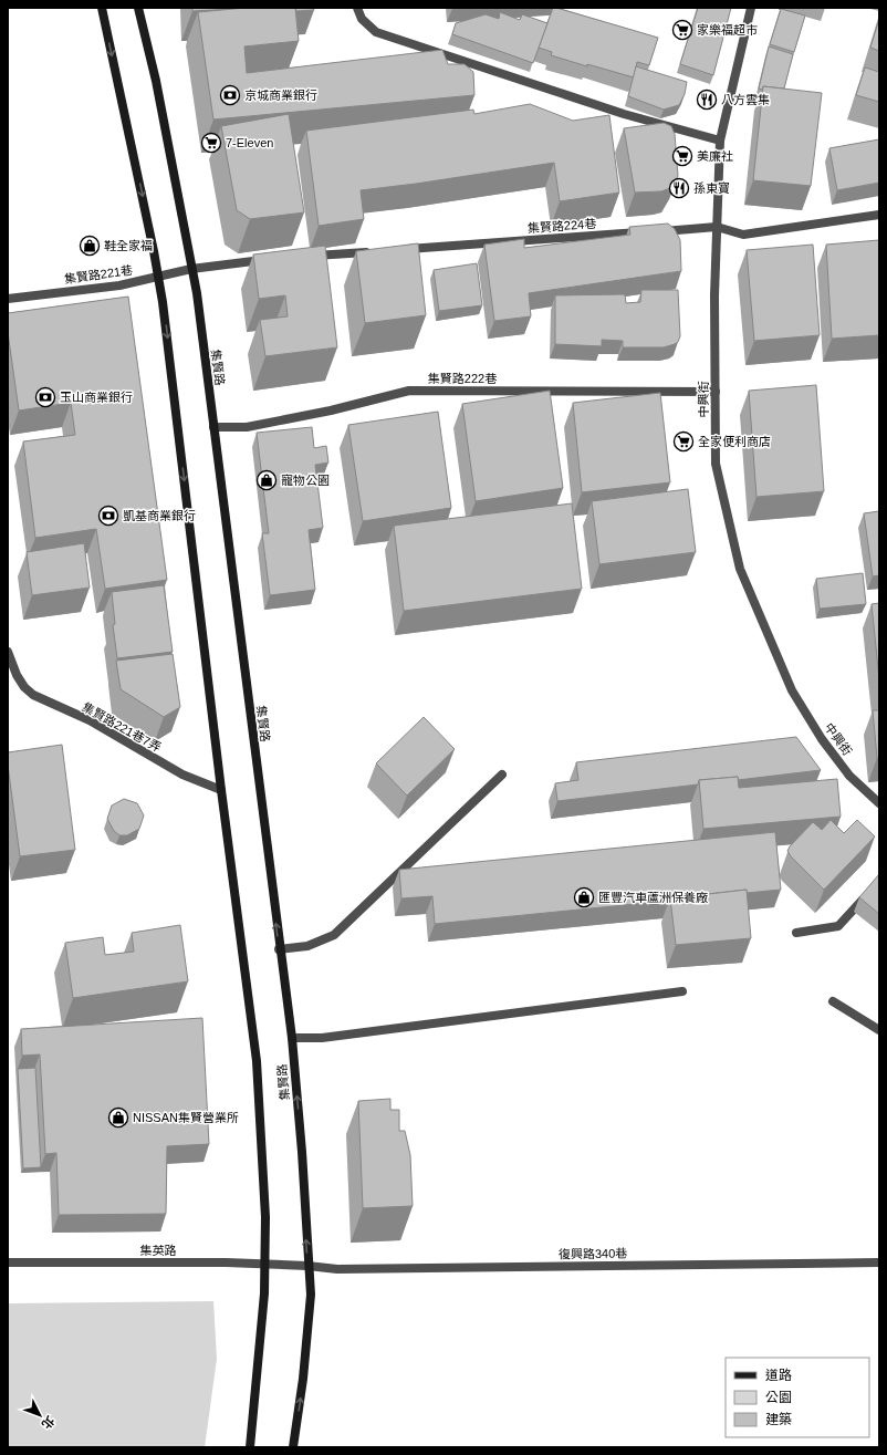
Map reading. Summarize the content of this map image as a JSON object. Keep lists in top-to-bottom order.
{
  "streets": {
    "main road": ["集賢路"],
    "street": [
      "集賢路224巷",
      "集賢路221巷",
      "集賢路222巷",
      "中興街",
      "集賢路221巷7弄",
      "集英路",
      "復興路340巷"
    ]
  },
  "crossings": [
    ["集賢路224巷", "中興街"],
    ["集賢路221巷", "集賢路"],
    ["集賢路", "集賢路222巷"],
    ["集賢路", "集賢路221巷7弄"],
    ["集賢路", "集英路"],
    ["集賢路", "復興路340巷"],
    ["集賢路222巷", "中興街"],
    ["集英路", "復興路340巷"]
  ],
  "places": {
    "supermarket": [
      "家樂福超市",
      "7-Eleven",
      "美廉社",
      "全家便利商店"
    ],
    "bank": ["京城商業銀行", "玉山商業銀行", "凱基商業銀行"],
    "restaurant": ["八方雲集", "孫東寶"],
    "shop": [
      "鞋全家福",
      "寵物公園",
      "匯豐汽車蘆洲保養廠",
      "NISSAN集賢營業所"
    ]
  },
  "legend": ["道路", "公園", "建築"],
  "north": "bottom right"
}
